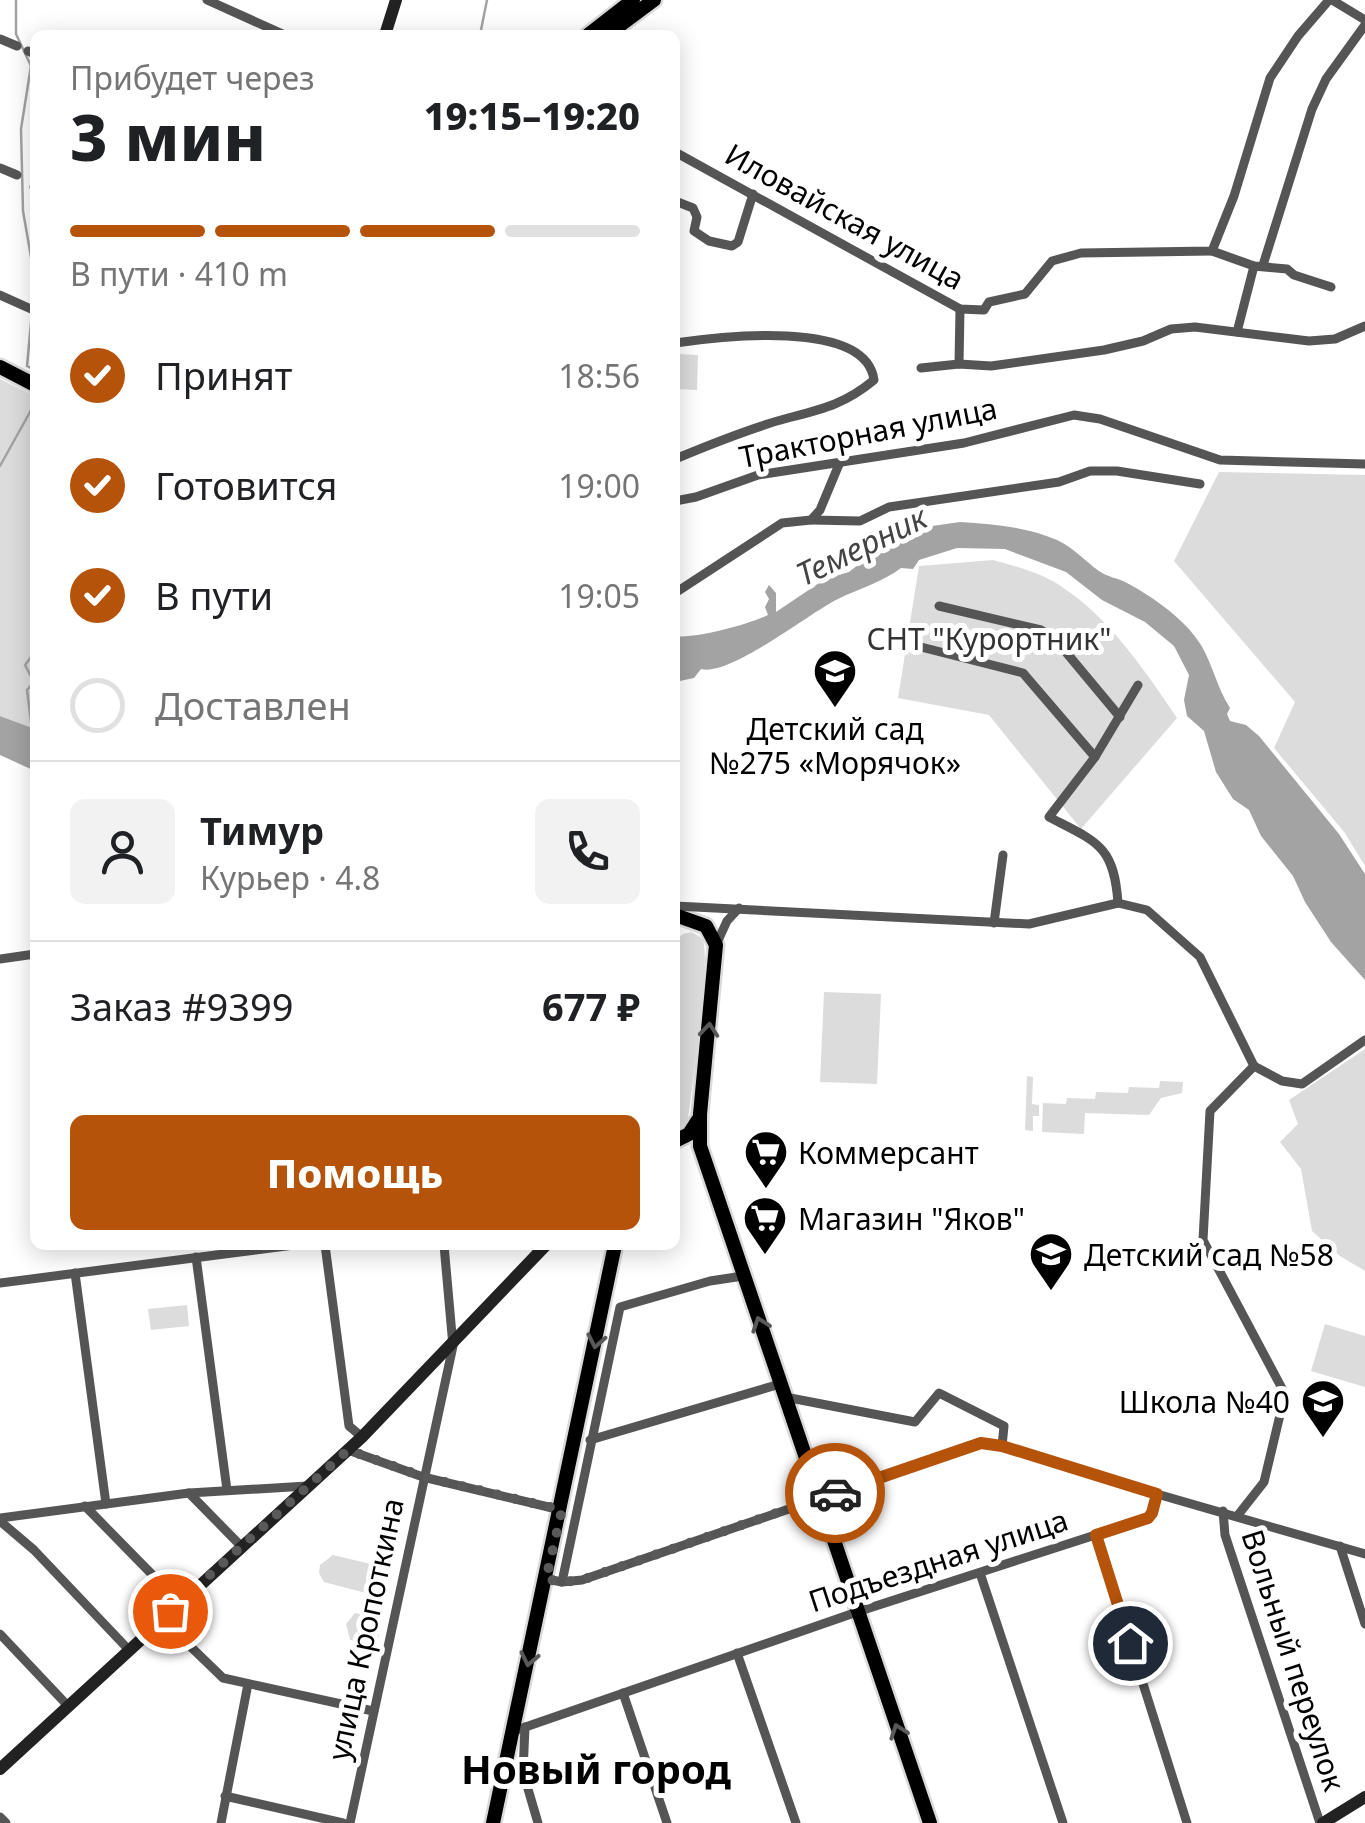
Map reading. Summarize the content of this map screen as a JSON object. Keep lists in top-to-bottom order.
{
  "streets": {
    "street": [
      "Иловайская улица",
      "Тракторная улица",
      "Подъездная улица",
      "улица Кропоткина",
      "Вольный переулок"
    ]
  },
  "districts": ["Новый город"],
  "water": ["Темерник"],
  "parks": ["СНТ \"Курортник\""],
  "places": {
    "school or university": ["Детский сад №275 «Морячок»", "Детский сад №58", "Школа №40"],
    "supermarket": ["Коммерсант", "Магазин \"Яков\""]
  },
  "page": {
    "heading": ["3 мин", "Прибудет через", "19:15–19:20"],
    "panel": [
      "Тимур",
      "Курьер · 4.8",
      "Заказ #9399",
      "677 ₽"
    ],
    "bar": "В пути · 410 m",
    "list": [
      ["Принят", "18:56"],
      ["Готовится", "19:00"],
      ["В пути", "19:05"],
      "Доставлен"
    ],
    "buttons": "Помощь"
  }
}
